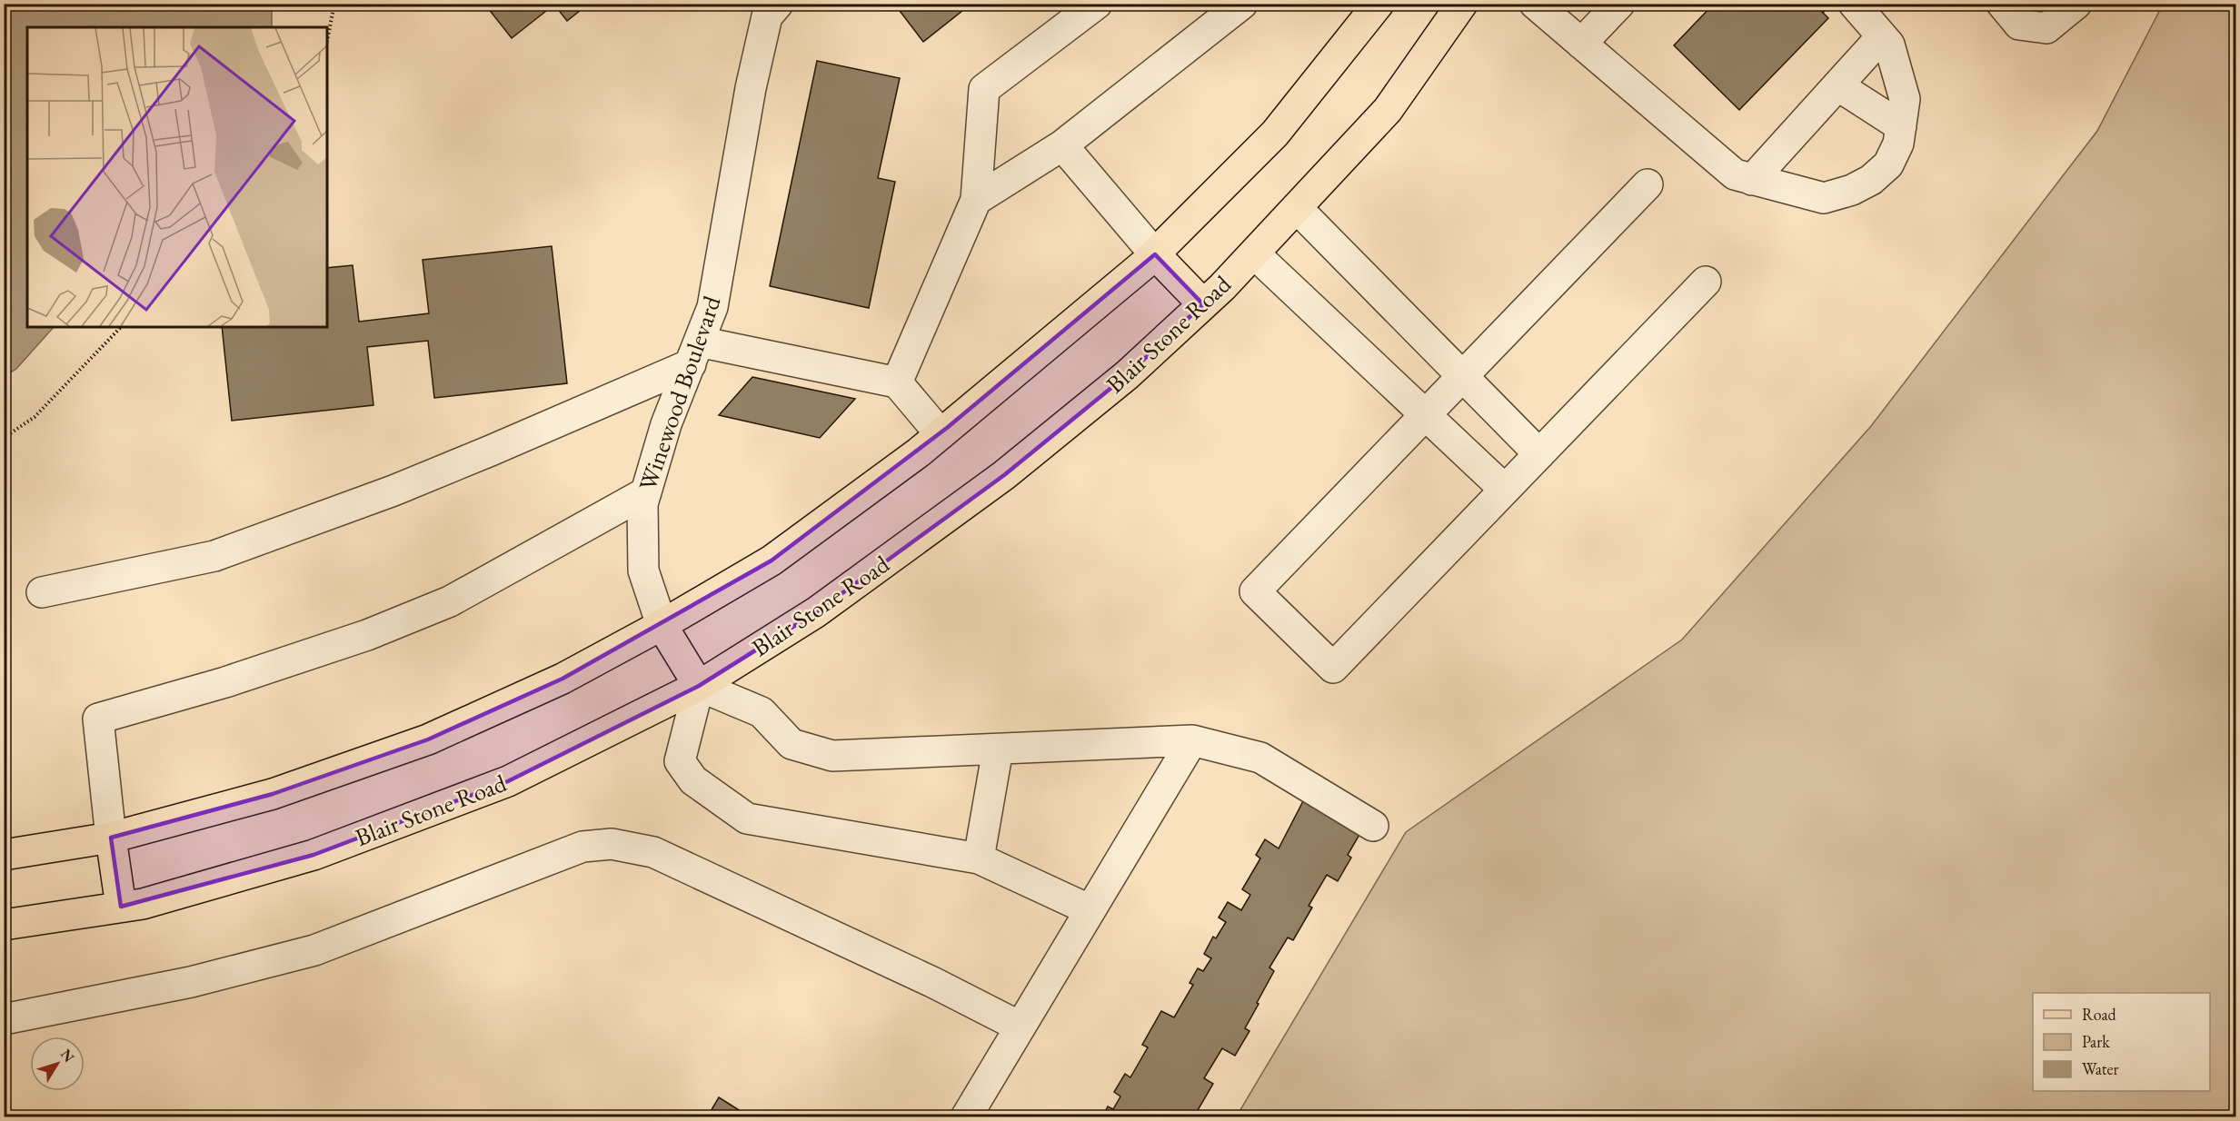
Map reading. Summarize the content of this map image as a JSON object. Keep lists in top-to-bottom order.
{
  "streets": {
    "main road": ["Blair Stone Road"],
    "lane": ["Winewood Boulevard"]
  },
  "legend": ["Road", "Park", "Water"],
  "north": "top right"
}
